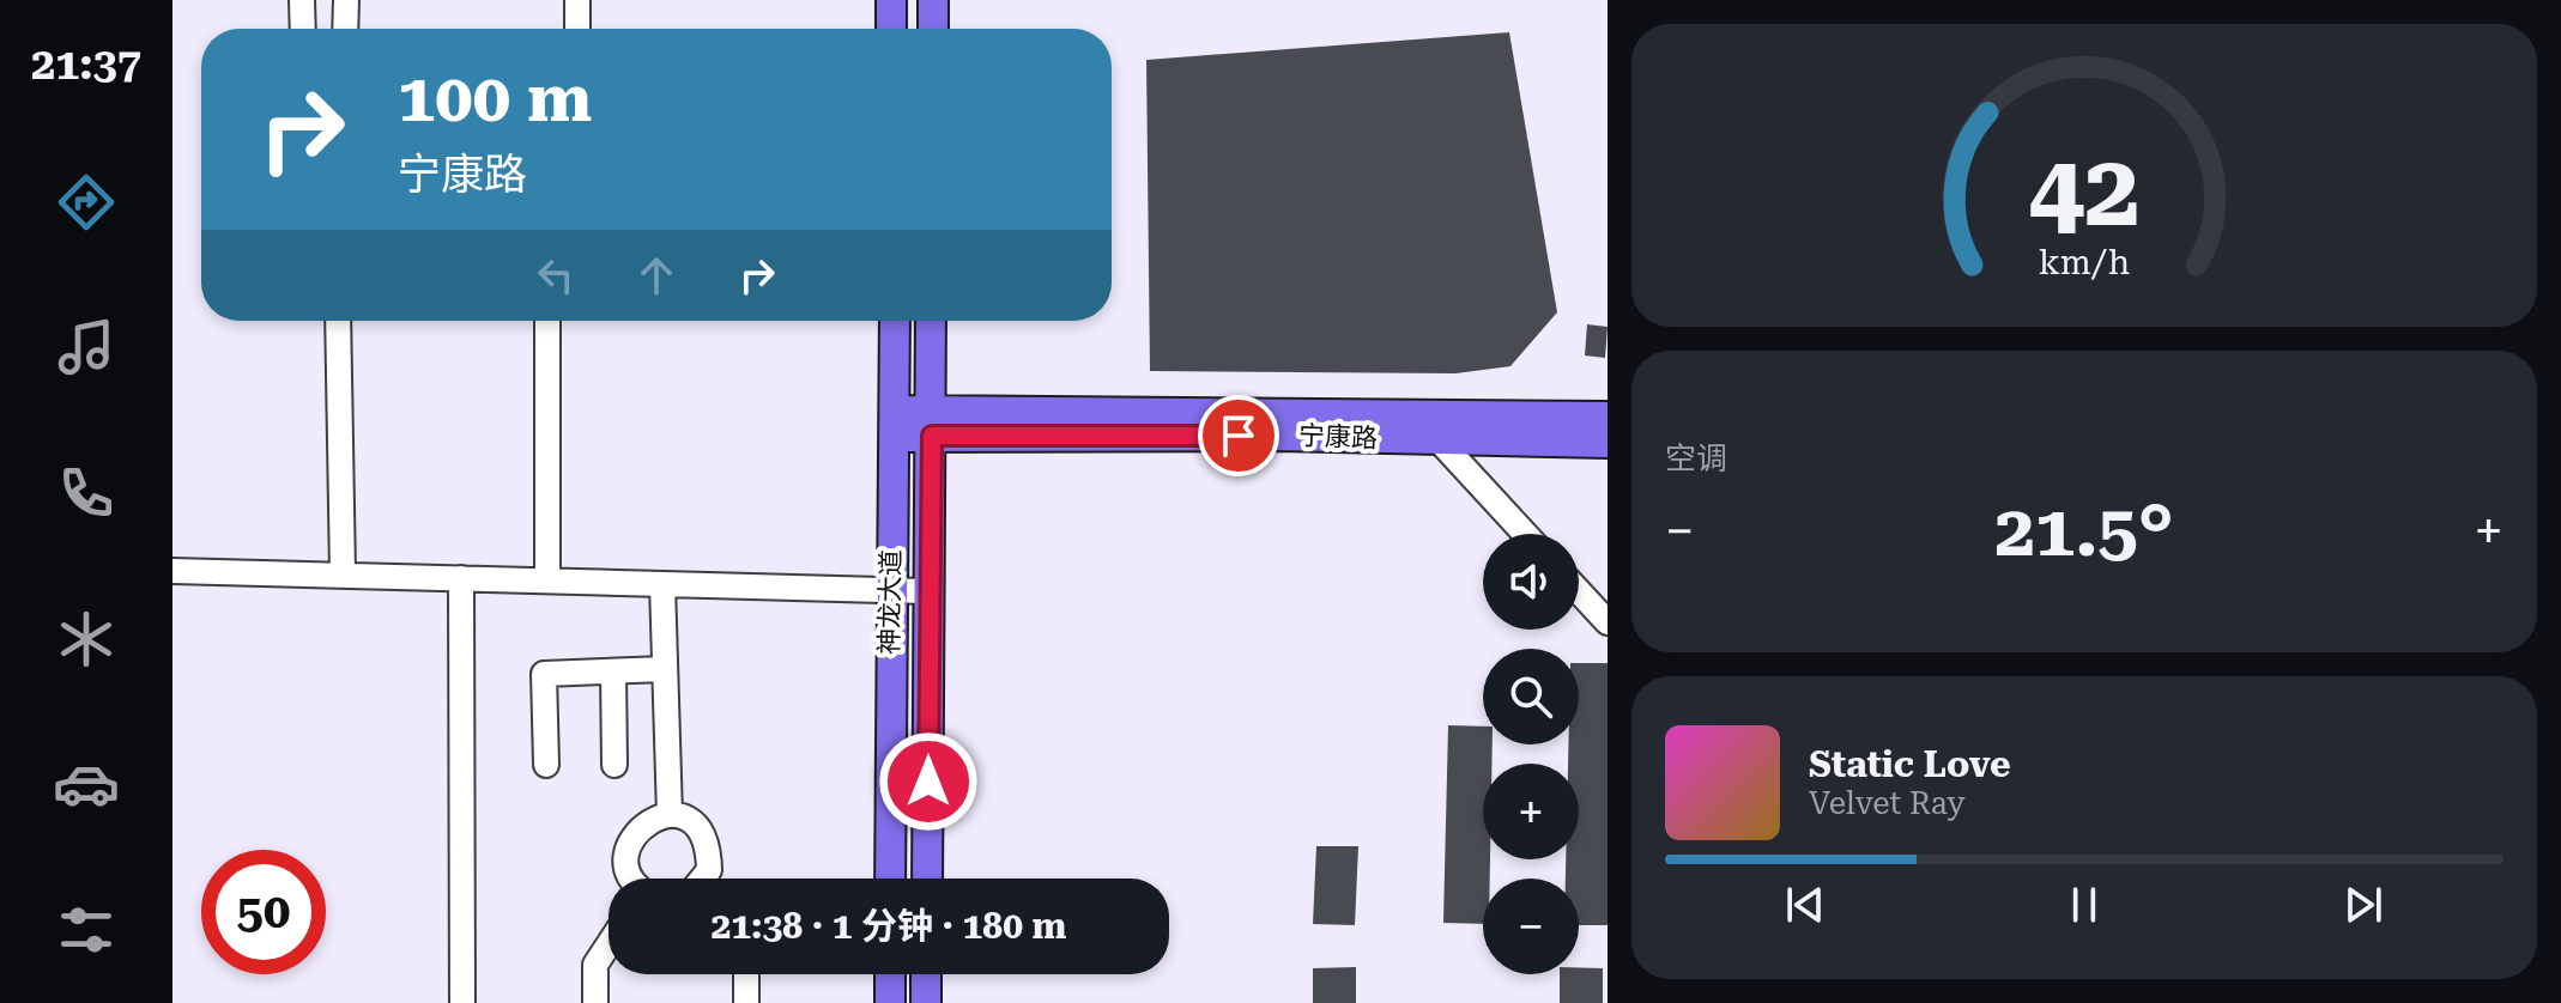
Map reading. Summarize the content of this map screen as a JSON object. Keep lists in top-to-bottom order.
{
  "streets": {
    "main road": ["宁康路", "神龙大道"]
  },
  "crossings": [
    ["宁康路", "神龙大道"]
  ],
  "page": {
    "tabs": "21:37",
    "turn": ["100 m", "宁康路"],
    "tile": "空调",
    "heat": ["−", "21.5°", "+"],
    "map_buttons": ["+", "−"],
    "song": ["Static Love", "Velvet Ray"],
    "limit": "50",
    "trip": "21:38 · 1 分钟 · 180 m",
    "gauge": ["42", "km/h"]
  }
}
